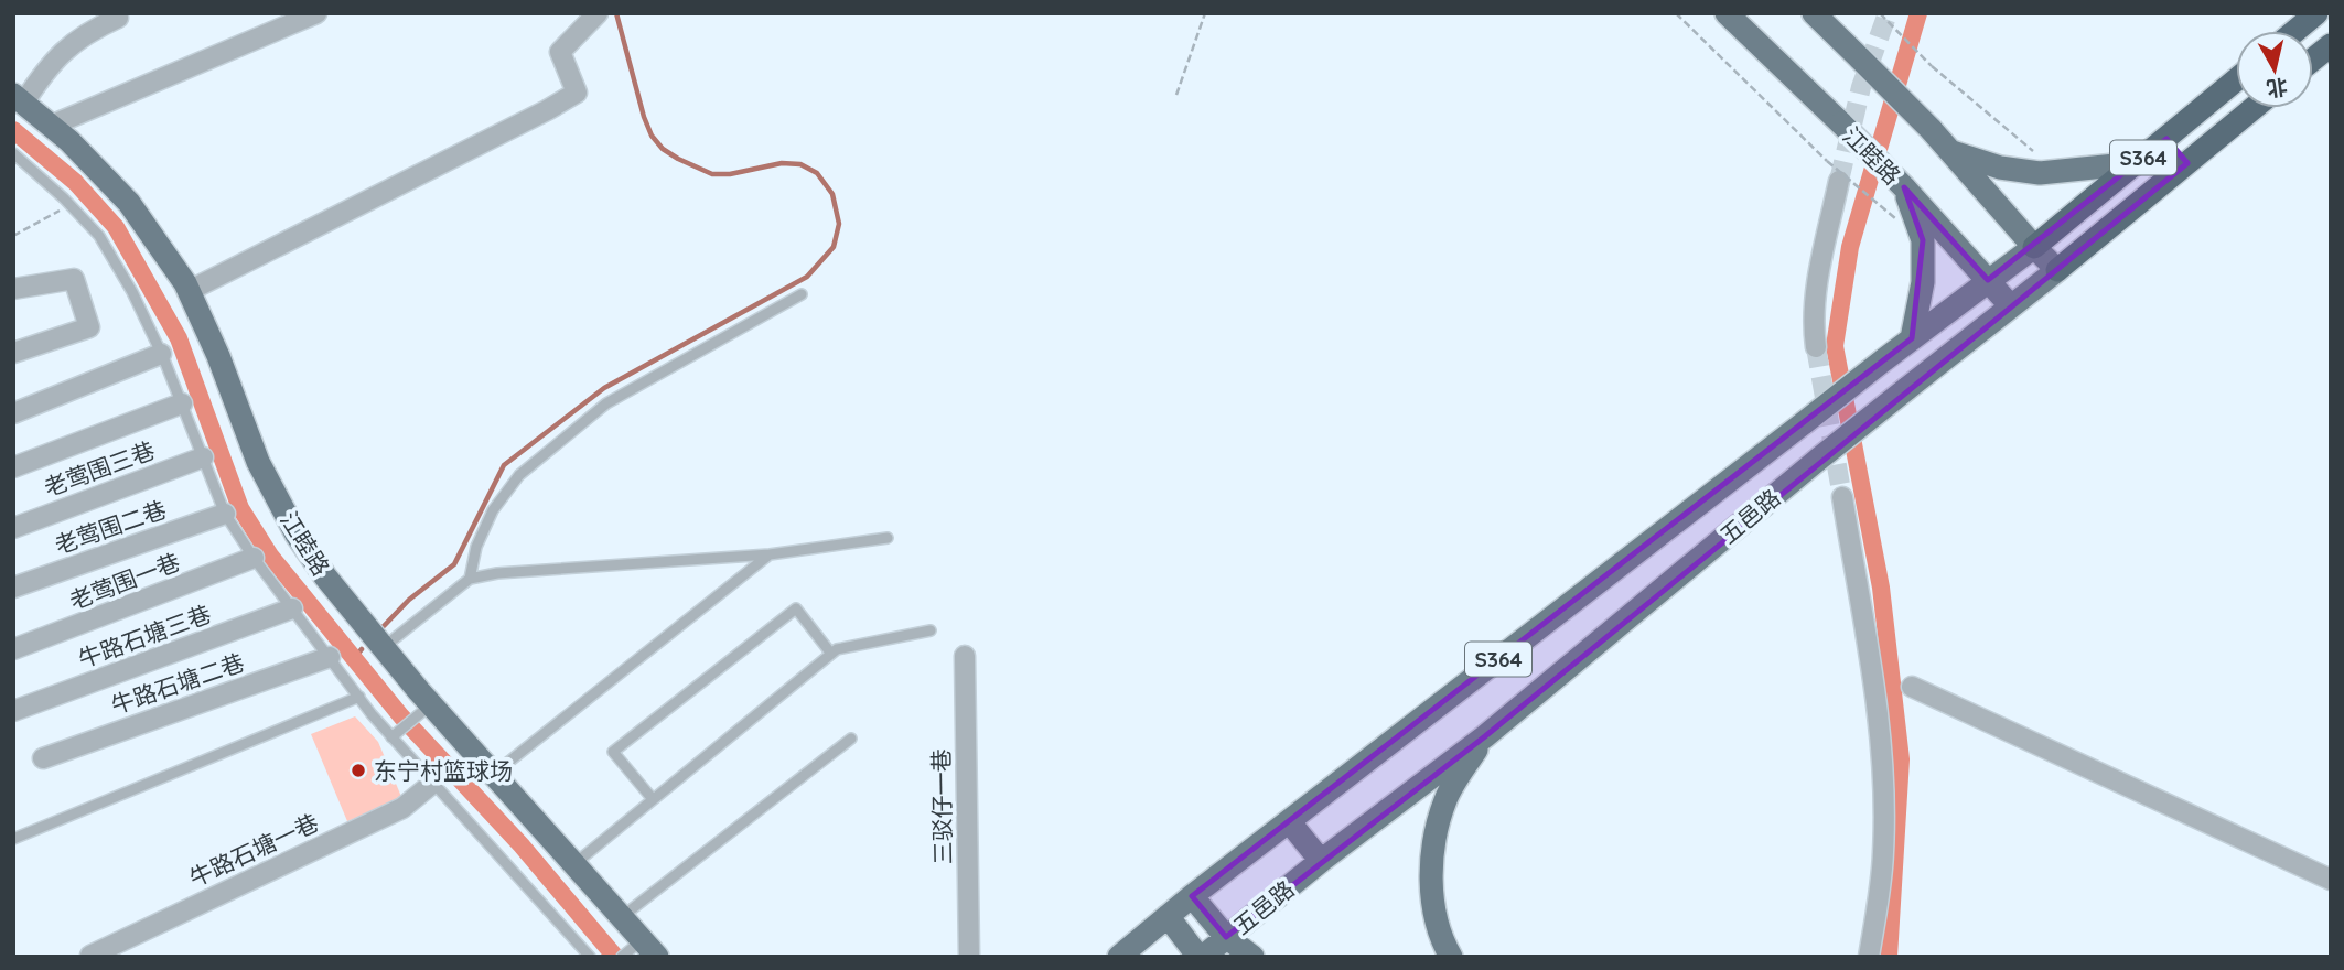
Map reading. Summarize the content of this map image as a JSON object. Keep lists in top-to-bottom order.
{
  "streets": {
    "highway": ["S364", "五邑路"],
    "main road": ["江睦路"],
    "street": [
      "老莺围三巷",
      "老莺围二巷",
      "老莺围一巷",
      "牛路石塘三巷",
      "牛路石塘二巷",
      "三驳仔一巷",
      "牛路石塘一巷"
    ]
  },
  "crossings": [
    ["江睦路", "五邑路"]
  ],
  "places": ["东宁村篮球场"],
  "north": "bottom"
}
